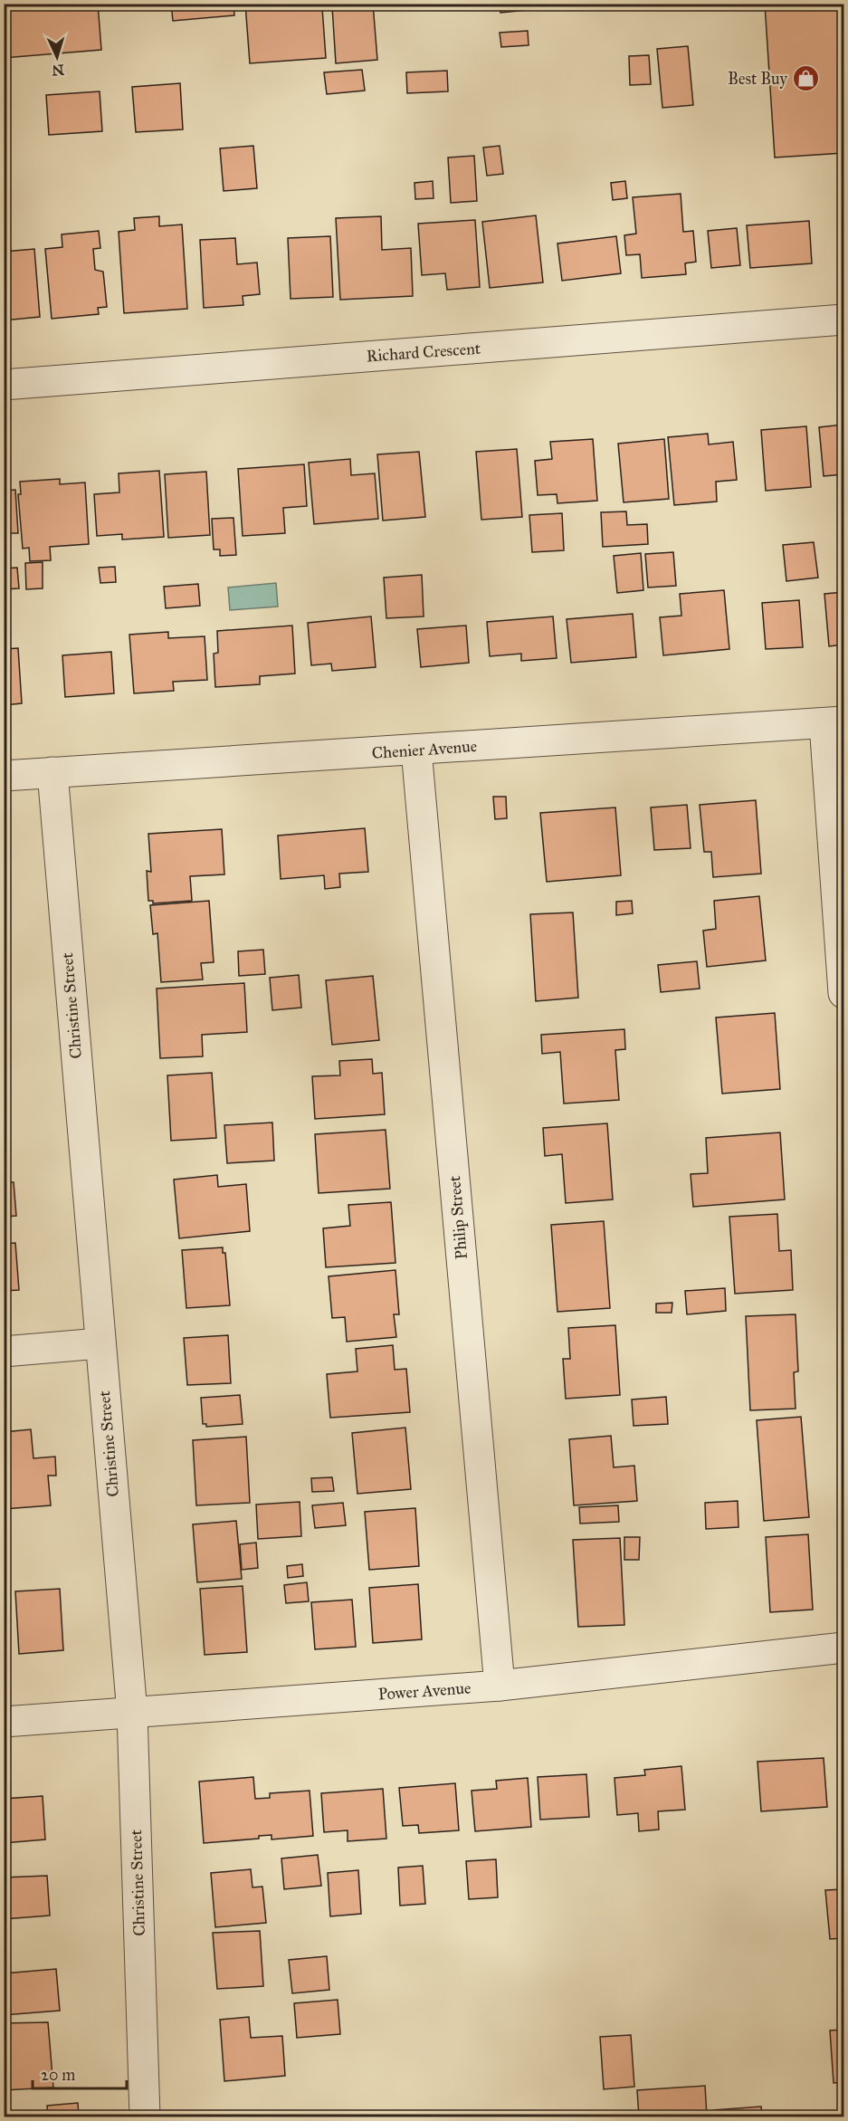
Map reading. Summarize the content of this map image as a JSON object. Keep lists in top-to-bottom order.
{
  "streets": {
    "street": [
      "Richard Crescent",
      "Chenier Avenue",
      "Christine Street",
      "Philip Street",
      "Power Avenue"
    ]
  },
  "crossings": [
    ["Chenier Avenue", "Christine Street"],
    ["Chenier Avenue", "Philip Street"],
    ["Christine Street", "Power Avenue"],
    ["Philip Street", "Power Avenue"]
  ],
  "places": {
    "shop": ["Best Buy"]
  },
  "scale_bar": "20 m",
  "north": "bottom"
}
